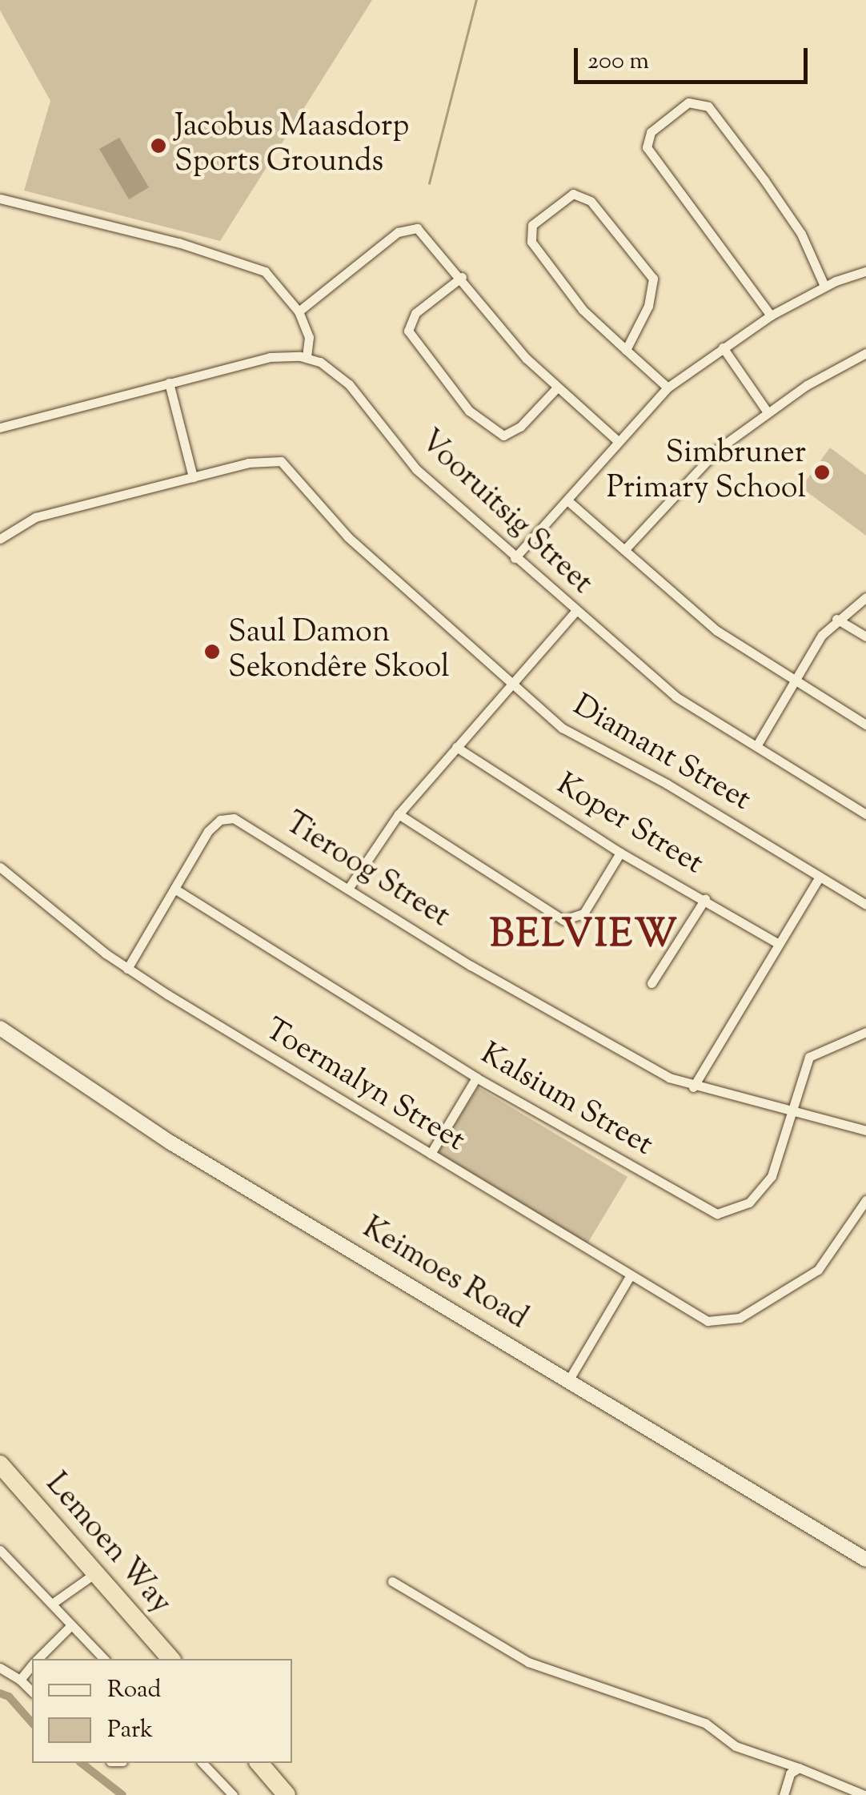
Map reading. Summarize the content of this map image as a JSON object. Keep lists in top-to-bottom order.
{
  "streets": {
    "highway": ["Lemoen Way"],
    "street": [
      "Vooruitsig Street",
      "Diamant Street",
      "Koper Street",
      "Tieroog Street",
      "Toermalyn Street",
      "Kalsium Street",
      "Keimoes Road"
    ]
  },
  "crossings": [
    ["Tieroog Street", "Toermalyn Street"],
    ["Tieroog Street", "Kalsium Street"]
  ],
  "districts": ["BELVIEW"],
  "places": ["Jacobus Maasdorp Sports Grounds", "Simbruner Primary School", "Saul Damon Sekondêre Skool"],
  "legend": ["Road", "Park"],
  "scale_bar": "200 m"
}
